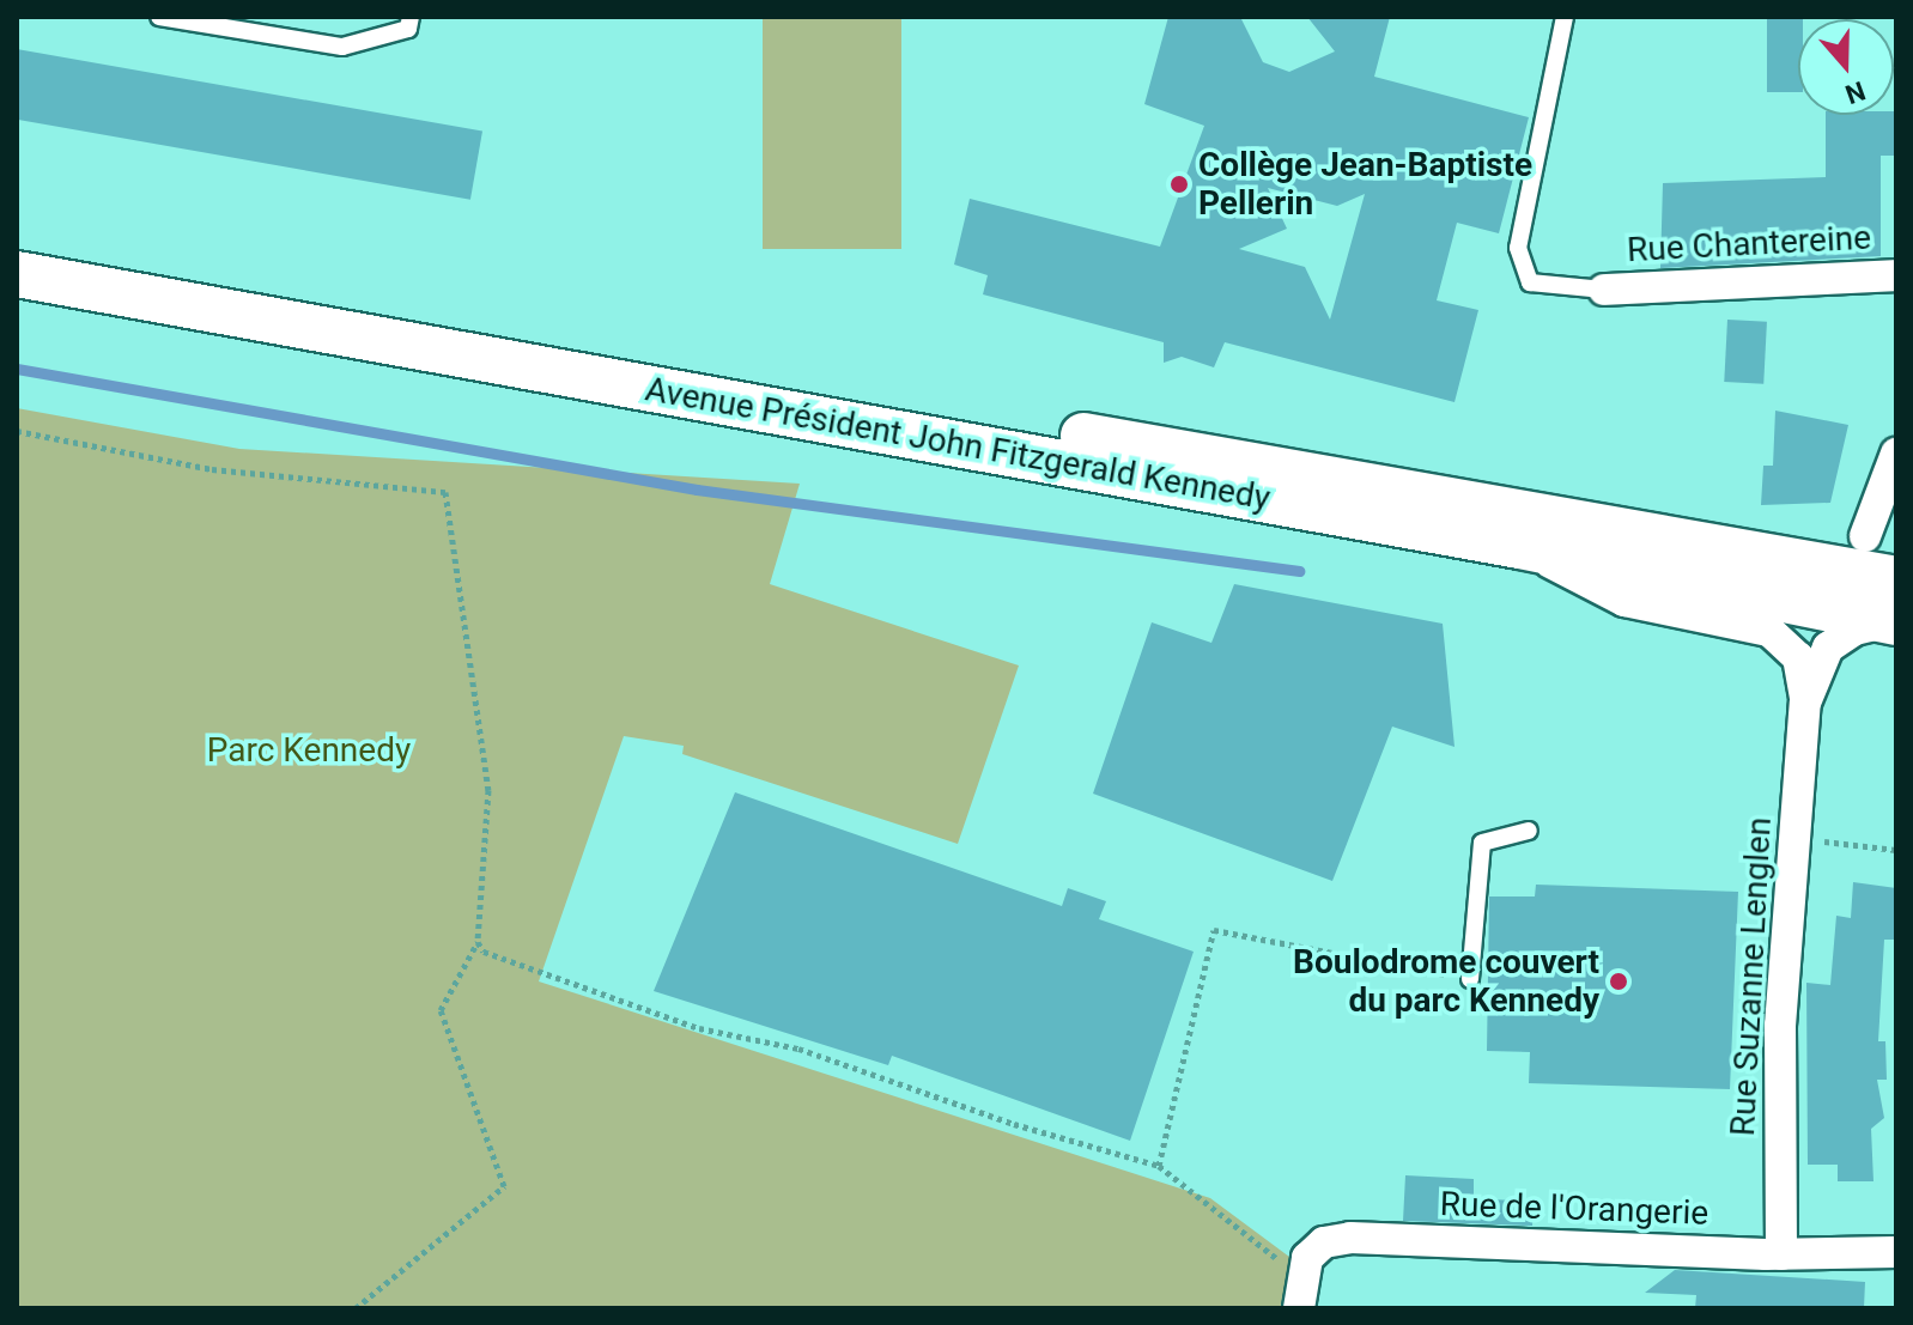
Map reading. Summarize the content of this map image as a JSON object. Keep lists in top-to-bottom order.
{
  "streets": {
    "main road": ["Avenue Président John Fitzgerald Kennedy"],
    "street": ["Rue Chantereine", "Rue Suzanne Lenglen", "Rue de l'Orangerie"]
  },
  "crossings": [
    ["Avenue Président John Fitzgerald Kennedy", "Rue Suzanne Lenglen"],
    ["Rue Suzanne Lenglen", "Rue de l'Orangerie"]
  ],
  "parks": ["Parc Kennedy"],
  "places": ["Collège Jean-Baptiste Pellerin", "Boulodrome couvert du parc Kennedy"],
  "north": "bottom"
}
